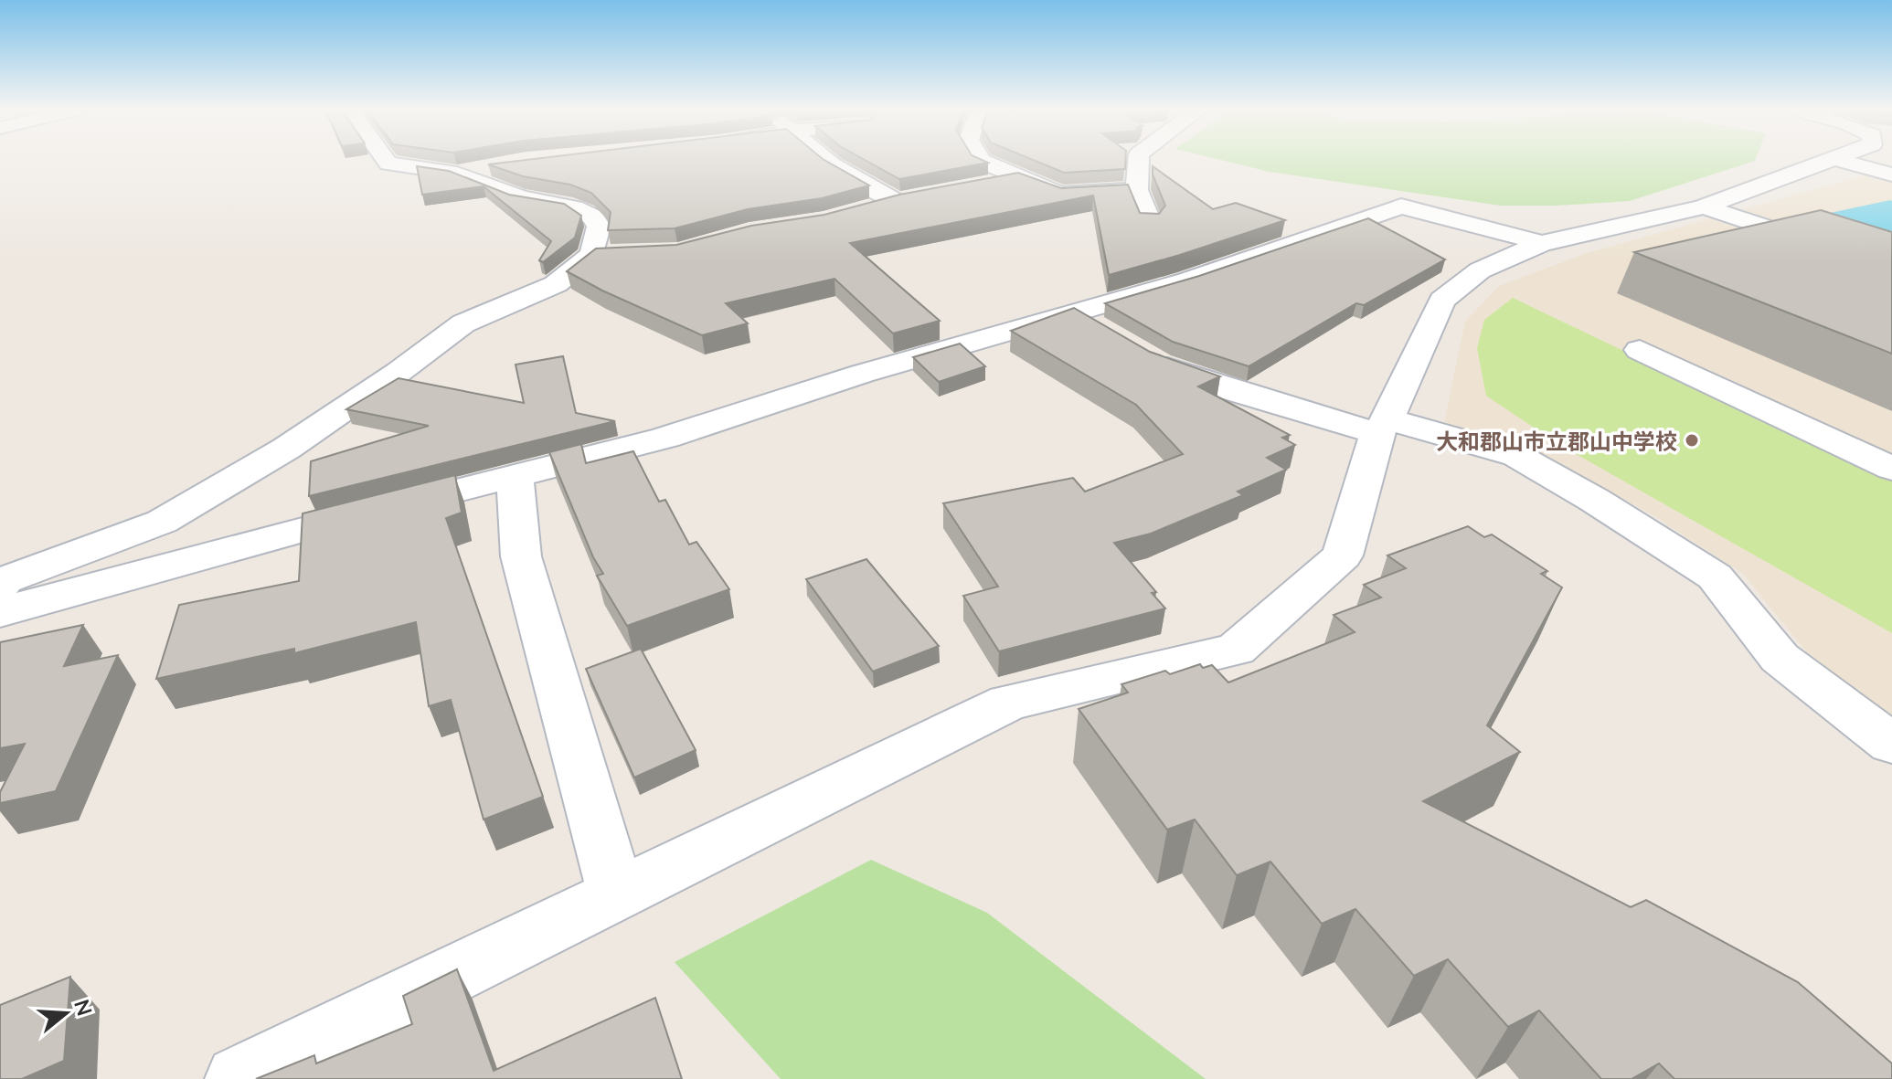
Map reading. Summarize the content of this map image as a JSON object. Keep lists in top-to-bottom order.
{
  "places": ["大和郡山市立郡山中学校"],
  "north": "right"
}
